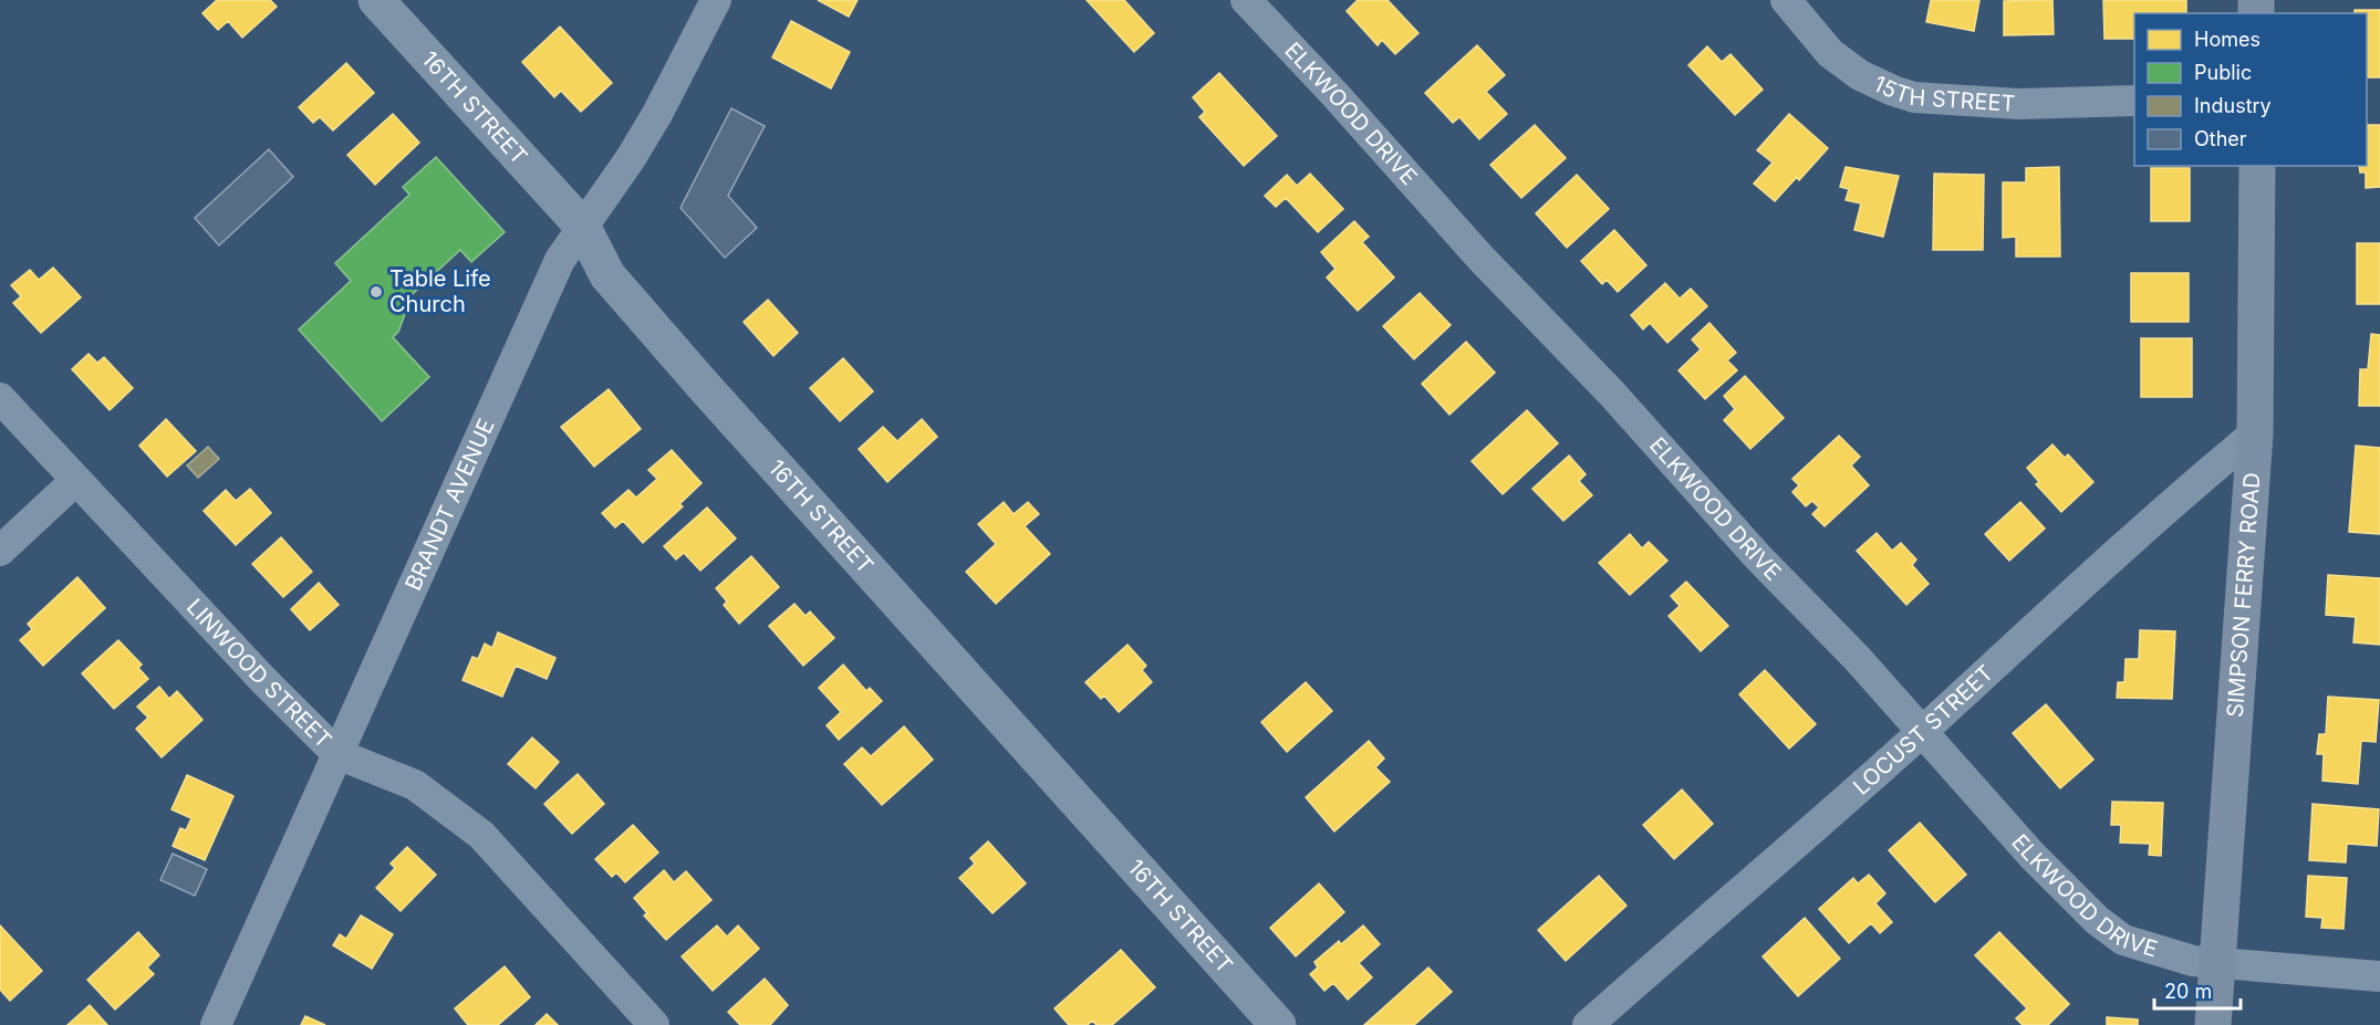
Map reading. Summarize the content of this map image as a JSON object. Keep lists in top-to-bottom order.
{
  "streets": {
    "main road": ["SIMPSON FERRY ROAD"],
    "street": [
      "15TH STREET",
      "16TH STREET",
      "ELKWOOD DRIVE",
      "BRANDT AVENUE",
      "LINWOOD STREET",
      "LOCUST STREET"
    ]
  },
  "crossings": [
    ["16TH STREET", "BRANDT AVENUE"],
    ["ELKWOOD DRIVE", "SIMPSON FERRY ROAD"],
    ["ELKWOOD DRIVE", "LOCUST STREET"],
    ["BRANDT AVENUE", "LINWOOD STREET"],
    ["SIMPSON FERRY ROAD", "LOCUST STREET"]
  ],
  "places": ["Table Life Church"],
  "legend": [
    "Homes",
    "Public",
    "Industry",
    "Other"
  ],
  "scale_bar": "20 m"
}
